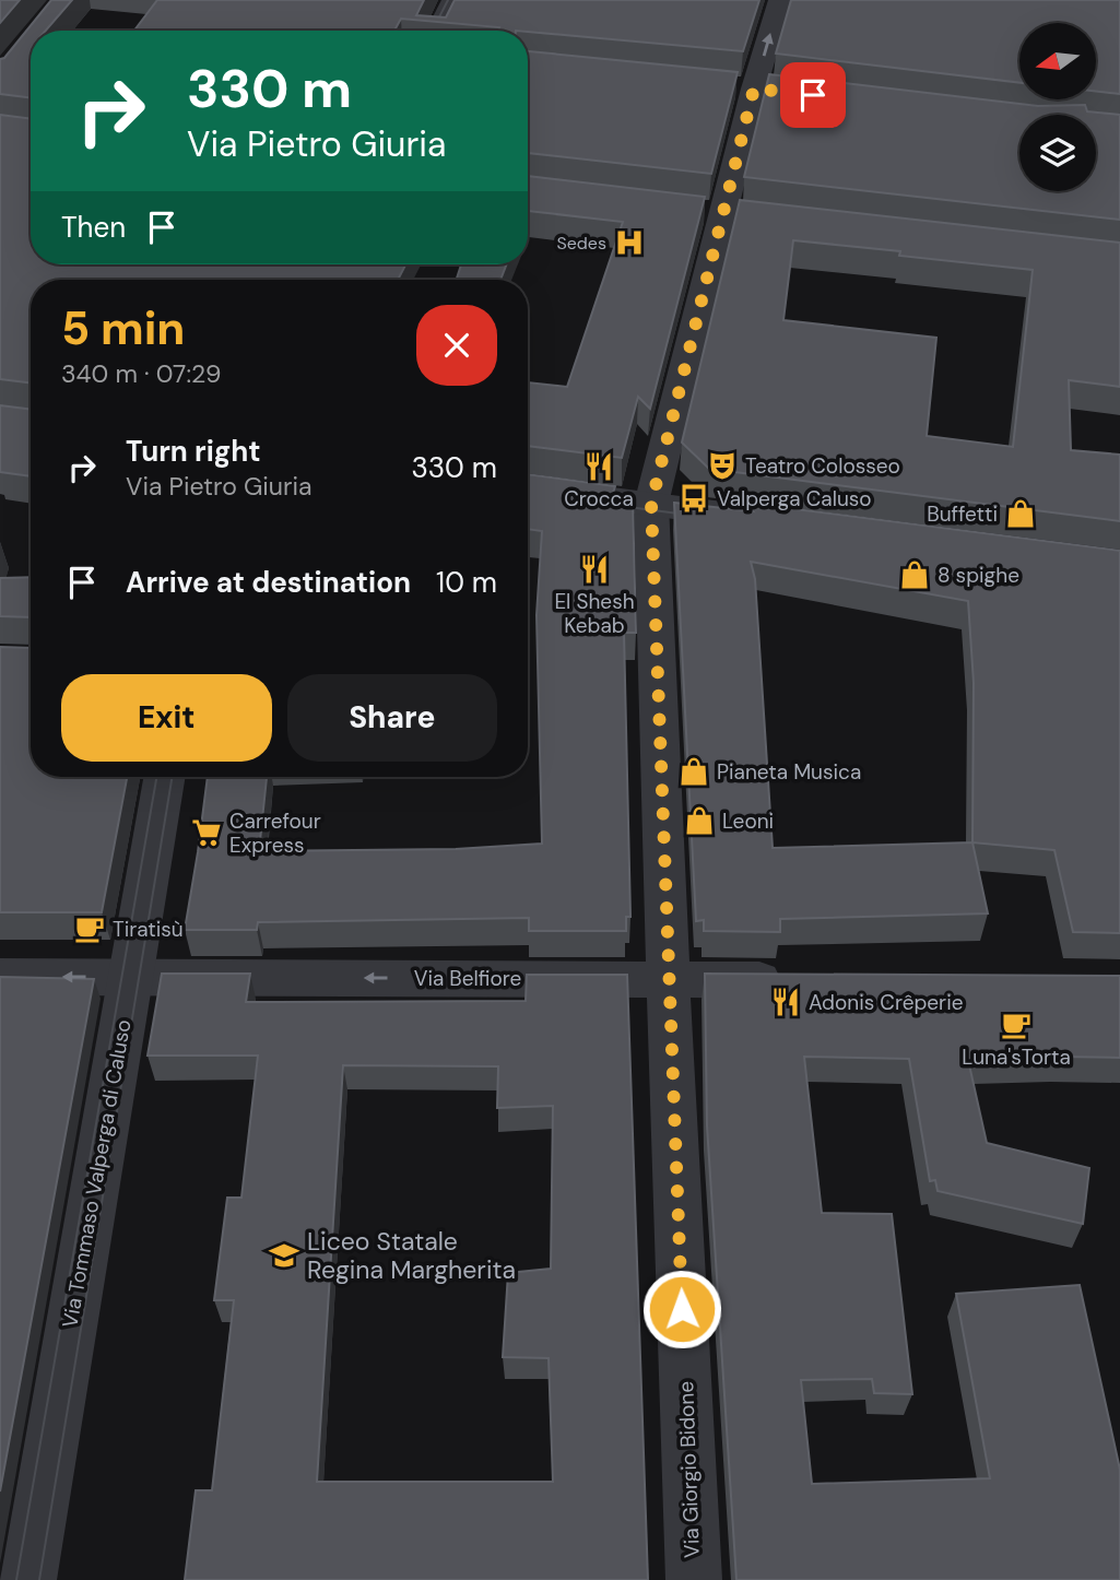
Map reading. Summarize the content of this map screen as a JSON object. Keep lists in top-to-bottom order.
{
  "streets": {
    "street": ["Via Belfiore", "Via Tommaso Valperga di Caluso", "Via Giorgio Bidone"]
  },
  "crossings": [
    ["Via Belfiore", "Via Tommaso Valperga di Caluso"],
    ["Via Belfiore", "Via Giorgio Bidone"]
  ],
  "one_way": ["Via Belfiore"],
  "places": {
    "hospital": ["Sedes"],
    "theatre": ["Teatro Colosseo"],
    "restaurant": ["Crocca", "El Shesh Kebab", "Adonis Crêperie"],
    "bus stop": ["Valperga Caluso"],
    "shop": [
      "Buffetti",
      "8 spighe",
      "Pianeta Musica",
      "Leoni"
    ],
    "supermarket": ["Carrefour Express"],
    "cafe": ["Tiratisù", "Luna'sTorta"],
    "school or university": ["Liceo Statale Regina Margherita"]
  },
  "north": "left",
  "page": {
    "turn": ["330 m", "Via Pietro Giuria"],
    "then": "Then",
    "heading": ["5 min", "340 m · 07:29"],
    "list": [
      {
        "name": "Turn right",
        "note": "Via Pietro Giuria",
        "value": "330 m"
      },
      {
        "name": "Arrive at destination",
        "value": "10 m"
      }
    ],
    "buttons": ["Exit", "Share"]
  }
}
